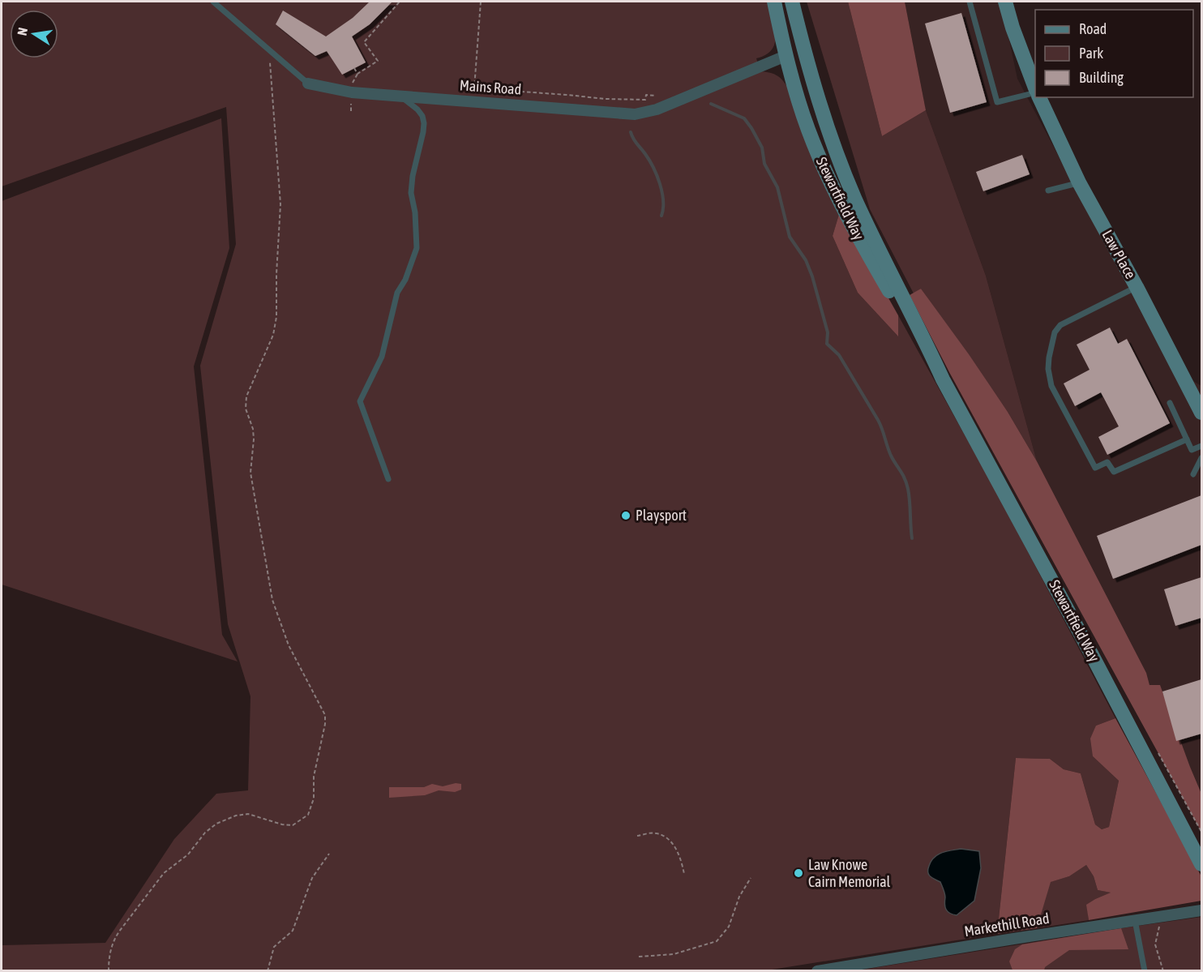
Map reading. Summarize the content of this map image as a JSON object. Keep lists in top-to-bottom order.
{
  "streets": {
    "street": [
      "Mains Road",
      "Stewartfield Way",
      "Law Place",
      "Markethill Road"
    ]
  },
  "crossings": [
    ["Mains Road", "Stewartfield Way"]
  ],
  "places": ["Playsport", "Law Knowe Cairn Memorial"],
  "legend": ["Road", "Park", "Building"],
  "north": "left"
}
